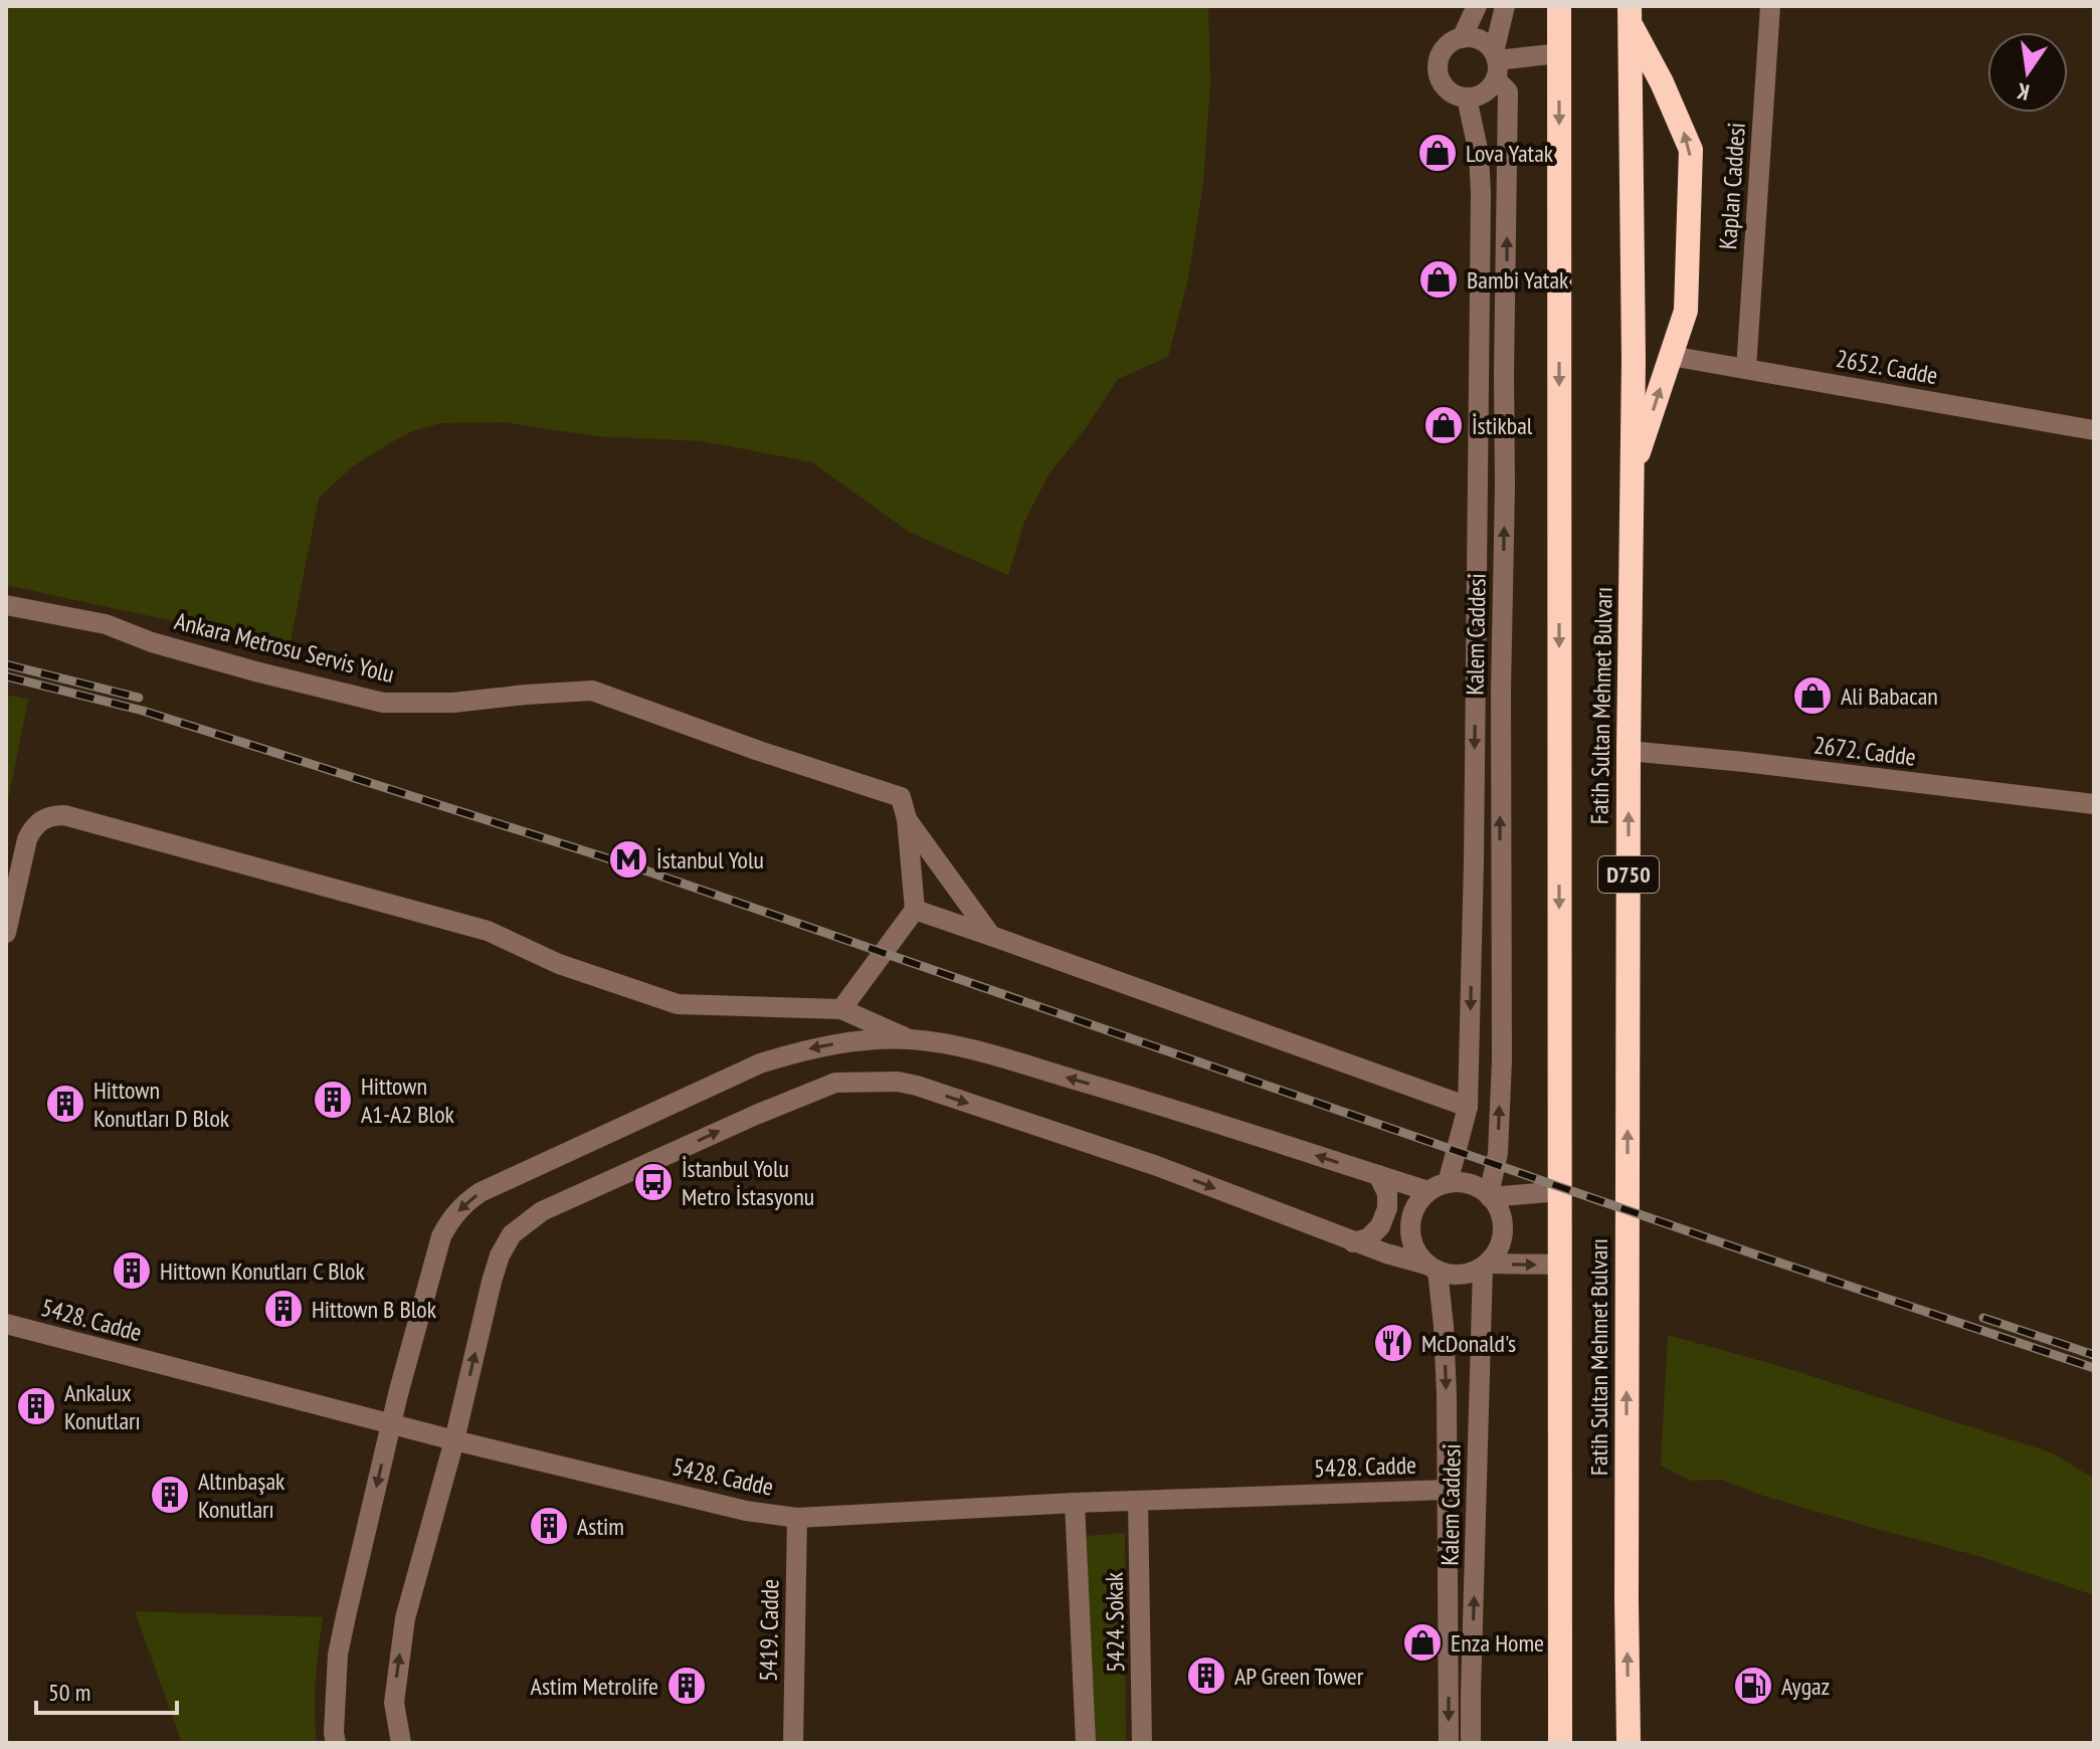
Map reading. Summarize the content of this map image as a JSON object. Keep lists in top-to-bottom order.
{
  "streets": {
    "highway": ["Fatih Sultan Mehmet Bulvarı", "D750"],
    "street": [
      "Kaplan Caddesi",
      "2652. Cadde",
      "Kalem Caddesi",
      "Ankara Metrosu Servis Yolu",
      "2672. Cadde",
      "5428. Cadde",
      "5424. Sokak",
      "5419. Cadde"
    ]
  },
  "crossings": [
    ["Kaplan Caddesi", "2652. Cadde"],
    ["Kalem Caddesi", "5428. Cadde"],
    ["Fatih Sultan Mehmet Bulvarı", "2672. Cadde"],
    ["5428. Cadde", "5424. Sokak"],
    ["5428. Cadde", "5419. Cadde"]
  ],
  "places": {
    "shop": [
      "Lova Yatak",
      "Bambi Yatak",
      "İstikbal",
      "Ali Babacan",
      "Enza Home"
    ],
    "metro station": ["İstanbul Yolu"],
    "building": [
      "Hittown A1-A2 Blok",
      "Hittown Konutları D Blok",
      "Hittown Konutları C Blok",
      "Hittown B Blok",
      "Ankalux Konutları",
      "Altınbaşak Konutları",
      "Astim",
      "AP Green Tower",
      "Astim Metrolife"
    ],
    "bus stop": ["İstanbul Yolu Metro İstasyonu"],
    "restaurant": ["McDonald's"],
    "fuel station": ["Aygaz"]
  },
  "scale_bar": "50 m",
  "north": "bottom"
}
